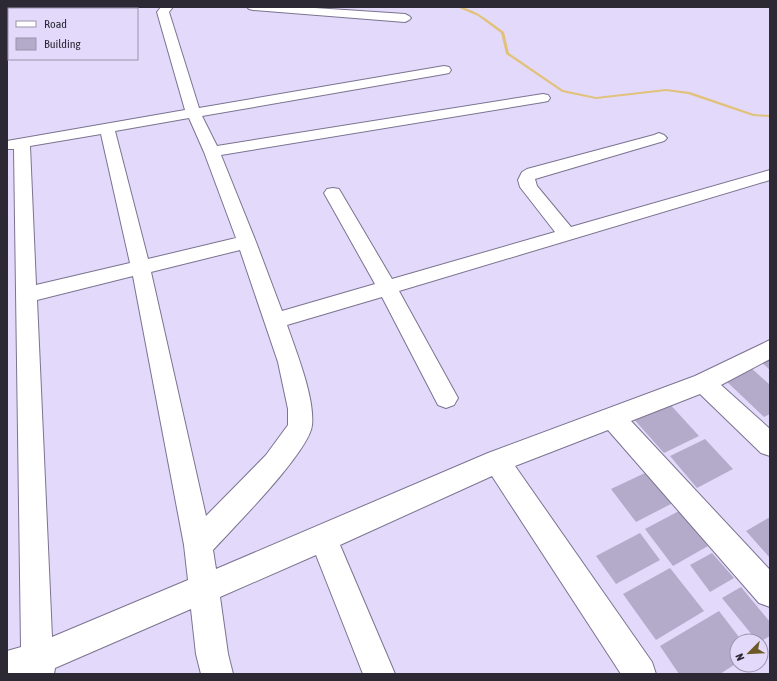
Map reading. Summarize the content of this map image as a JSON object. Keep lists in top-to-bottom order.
{
  "legend": ["Road", "Building"],
  "north": "bottom left"
}
